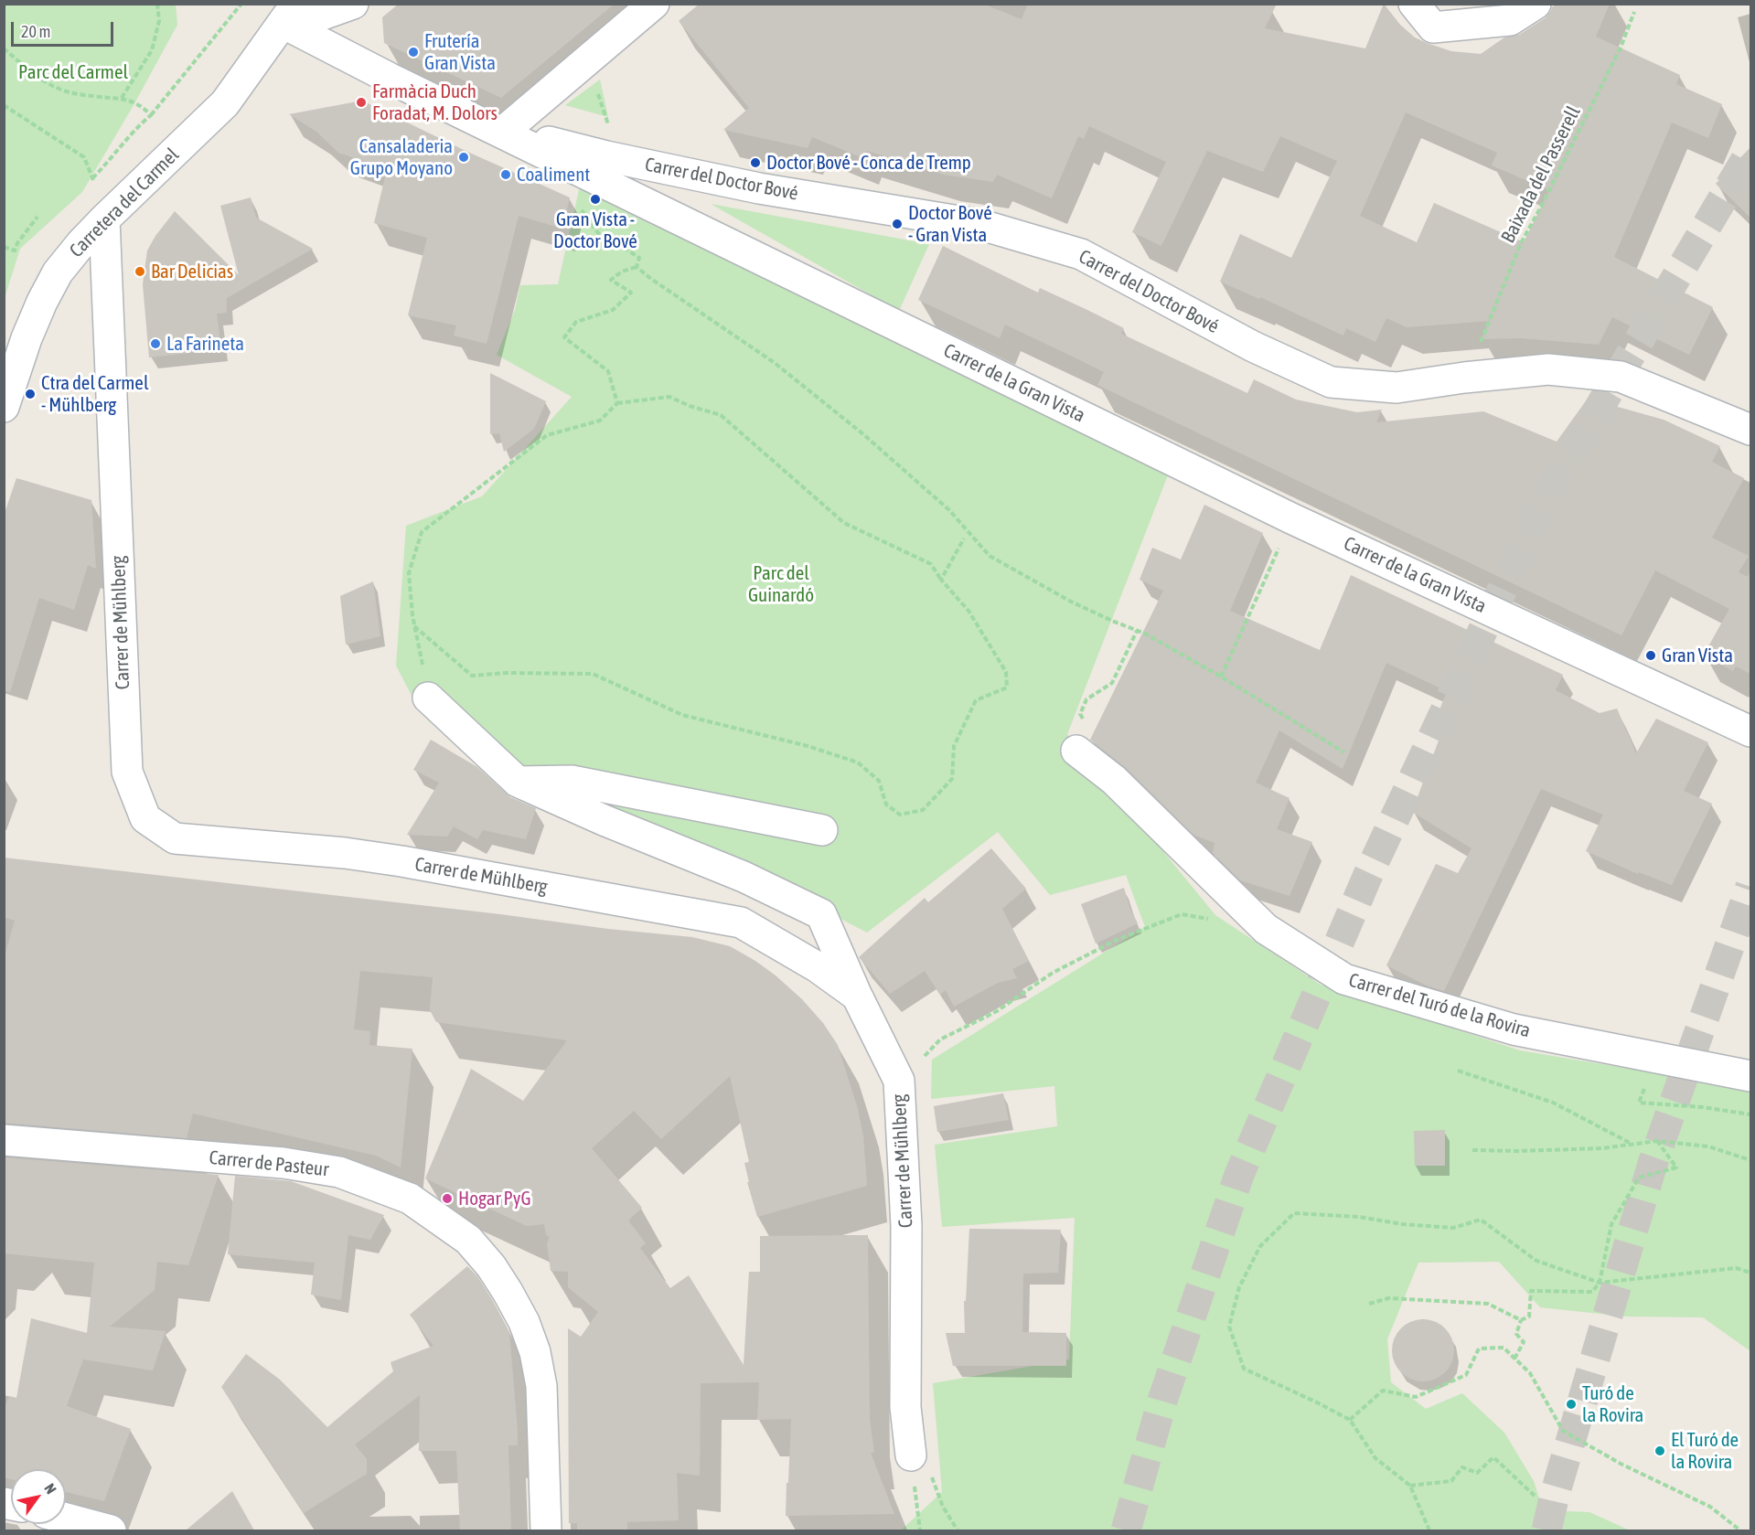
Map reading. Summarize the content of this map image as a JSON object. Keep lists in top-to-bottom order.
{
  "streets": {
    "street": [
      "Carrer del Doctor Bové",
      "Carretera del Carmel",
      "Carrer de la Gran Vista",
      "Carrer de Mühlberg",
      "Carrer del Turó de la Rovira",
      "Carrer de Pasteur"
    ],
    "path": ["Baixada del Passerell"]
  },
  "crossings": [
    ["Carrer del Doctor Bové", "Carrer de la Gran Vista"],
    ["Carretera del Carmel", "Carrer de la Gran Vista"],
    ["Carretera del Carmel", "Carrer de Mühlberg"]
  ],
  "parks": ["Parc del Carmel", "Parc del Guinardó"],
  "places": [
    "Frutería Gran Vista",
    "Farmàcia Duch Foradat, M. Dolors",
    "Cansaladeria Grupo Moyano",
    "Doctor Bové - Conca de Tremp",
    "Coaliment",
    "Gran Vista - Doctor Bové",
    "Doctor Bové - Gran Vista",
    "Bar Delicias",
    "La Farineta",
    "Ctra del Carmel - Mühlberg",
    "Gran Vista",
    "Hogar PyG",
    "Turó de la Rovira",
    "El Turó de la Rovira"
  ],
  "scale_bar": "20 m",
  "north": "top right"
}
